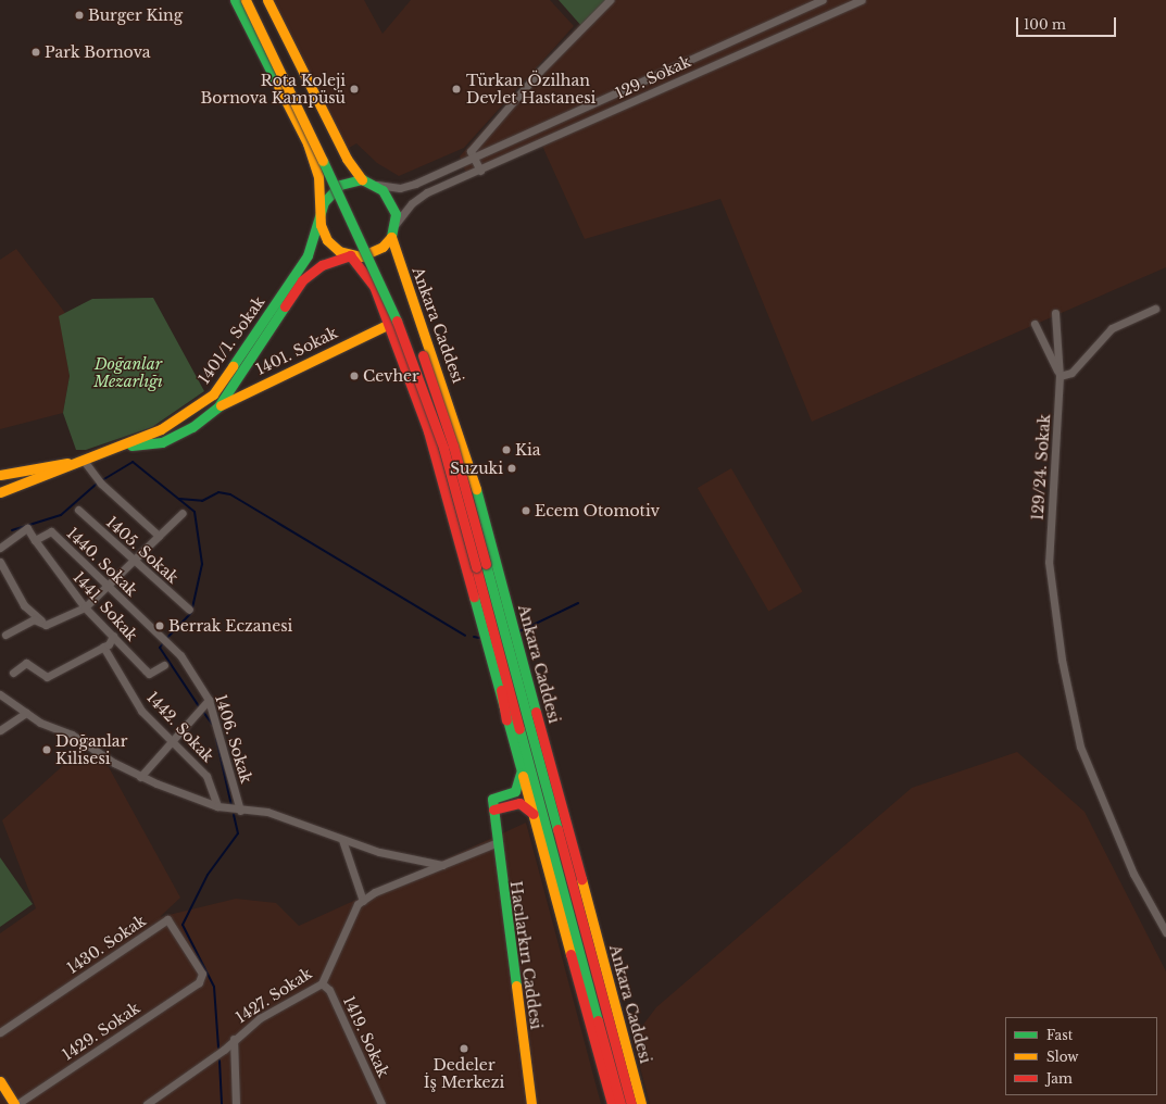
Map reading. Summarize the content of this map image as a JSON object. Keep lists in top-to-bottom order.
{
  "streets": {
    "main road": [
      "Ankara Caddesi",
      "1401/1. Sokak",
      "1401. Sokak",
      "Hacılarkırı Caddesi"
    ],
    "street": [
      "129. Sokak",
      "129/24. Sokak",
      "1405. Sokak",
      "1440. Sokak",
      "1441. Sokak",
      "1442. Sokak",
      "1406. Sokak",
      "1430. Sokak",
      "1427. Sokak",
      "1429. Sokak",
      "1419. Sokak"
    ]
  },
  "crossings": [
    ["129. Sokak", "Ankara Caddesi"],
    ["129. Sokak", "1401/1. Sokak"],
    ["Ankara Caddesi", "1401/1. Sokak"],
    ["1401/1. Sokak", "1401. Sokak"],
    ["1440. Sokak", "1441. Sokak"],
    ["1440. Sokak", "1406. Sokak"],
    ["1430. Sokak", "1429. Sokak"],
    ["1427. Sokak", "1419. Sokak"]
  ],
  "parks": ["Doğanlar Mezarlığı"],
  "places": [
    "Burger King",
    "Park Bornova",
    "Rota Koleji Bornova Kampüsü",
    "Türkan Özilhan Devlet Hastanesi",
    "Cevher",
    "Kia",
    "Suzuki",
    "Ecem Otomotiv",
    "Berrak Eczanesi",
    "Doğanlar Kilisesi",
    "Dedeler İş Merkezi"
  ],
  "legend": ["Fast", "Slow", "Jam"],
  "scale_bar": "100 m"
}
